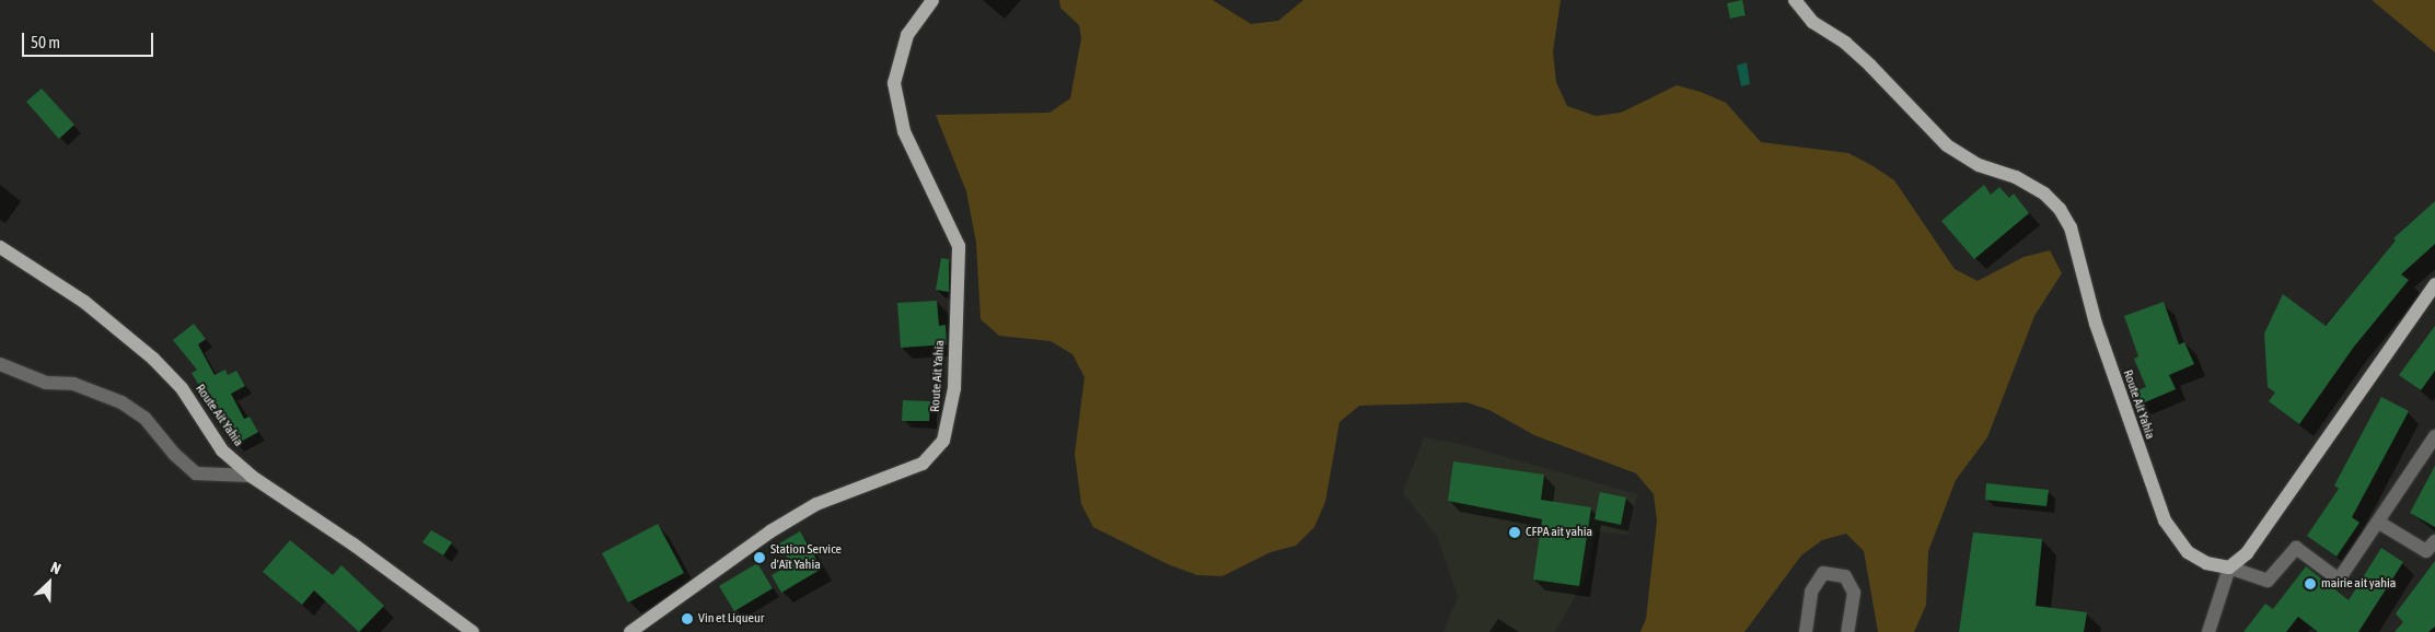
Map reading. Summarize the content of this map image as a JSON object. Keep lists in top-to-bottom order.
{
  "streets": {
    "main road": ["Route Ait Yahia"]
  },
  "places": [
    "CFPA ait yahia",
    "Station Service d'Aït Yahia",
    "mairie ait yahia",
    "Vin et Liqueur"
  ],
  "scale_bar": "50 m",
  "north": "top right"
}
